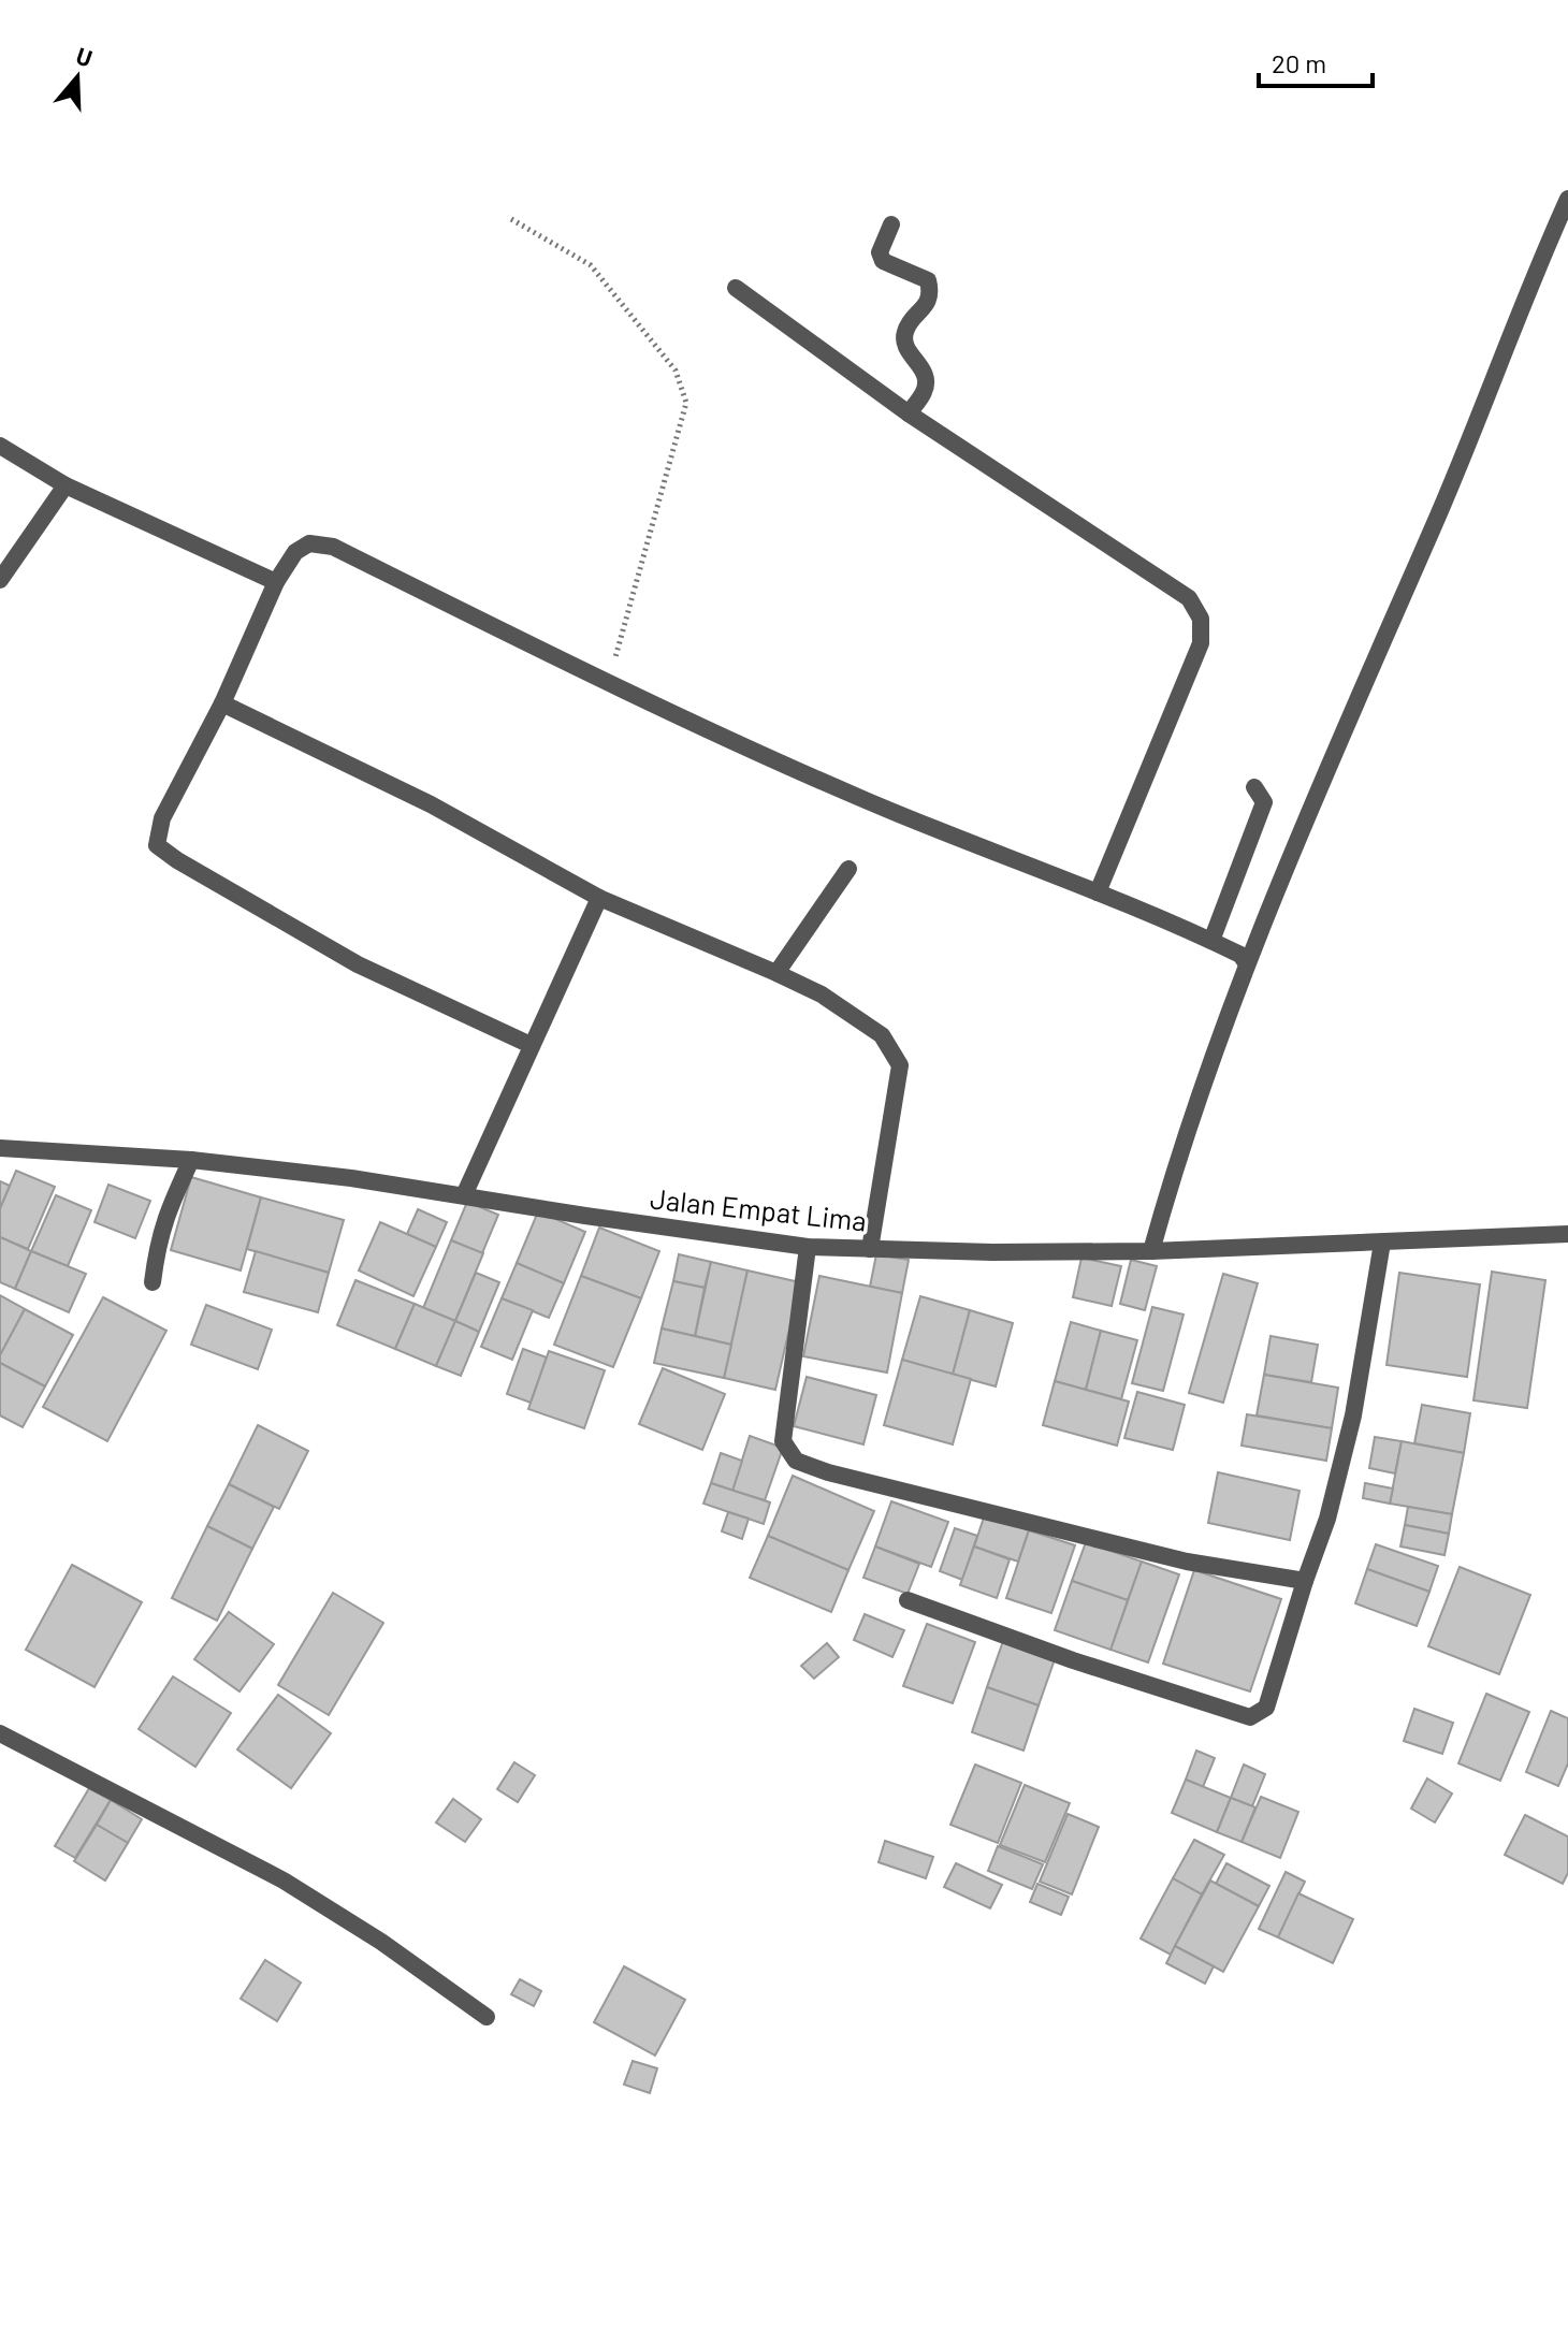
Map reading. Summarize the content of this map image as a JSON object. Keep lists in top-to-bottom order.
{
  "streets": {
    "street": ["Jalan Empat Lima"]
  },
  "scale_bar": "20 m",
  "north": "top"
}
